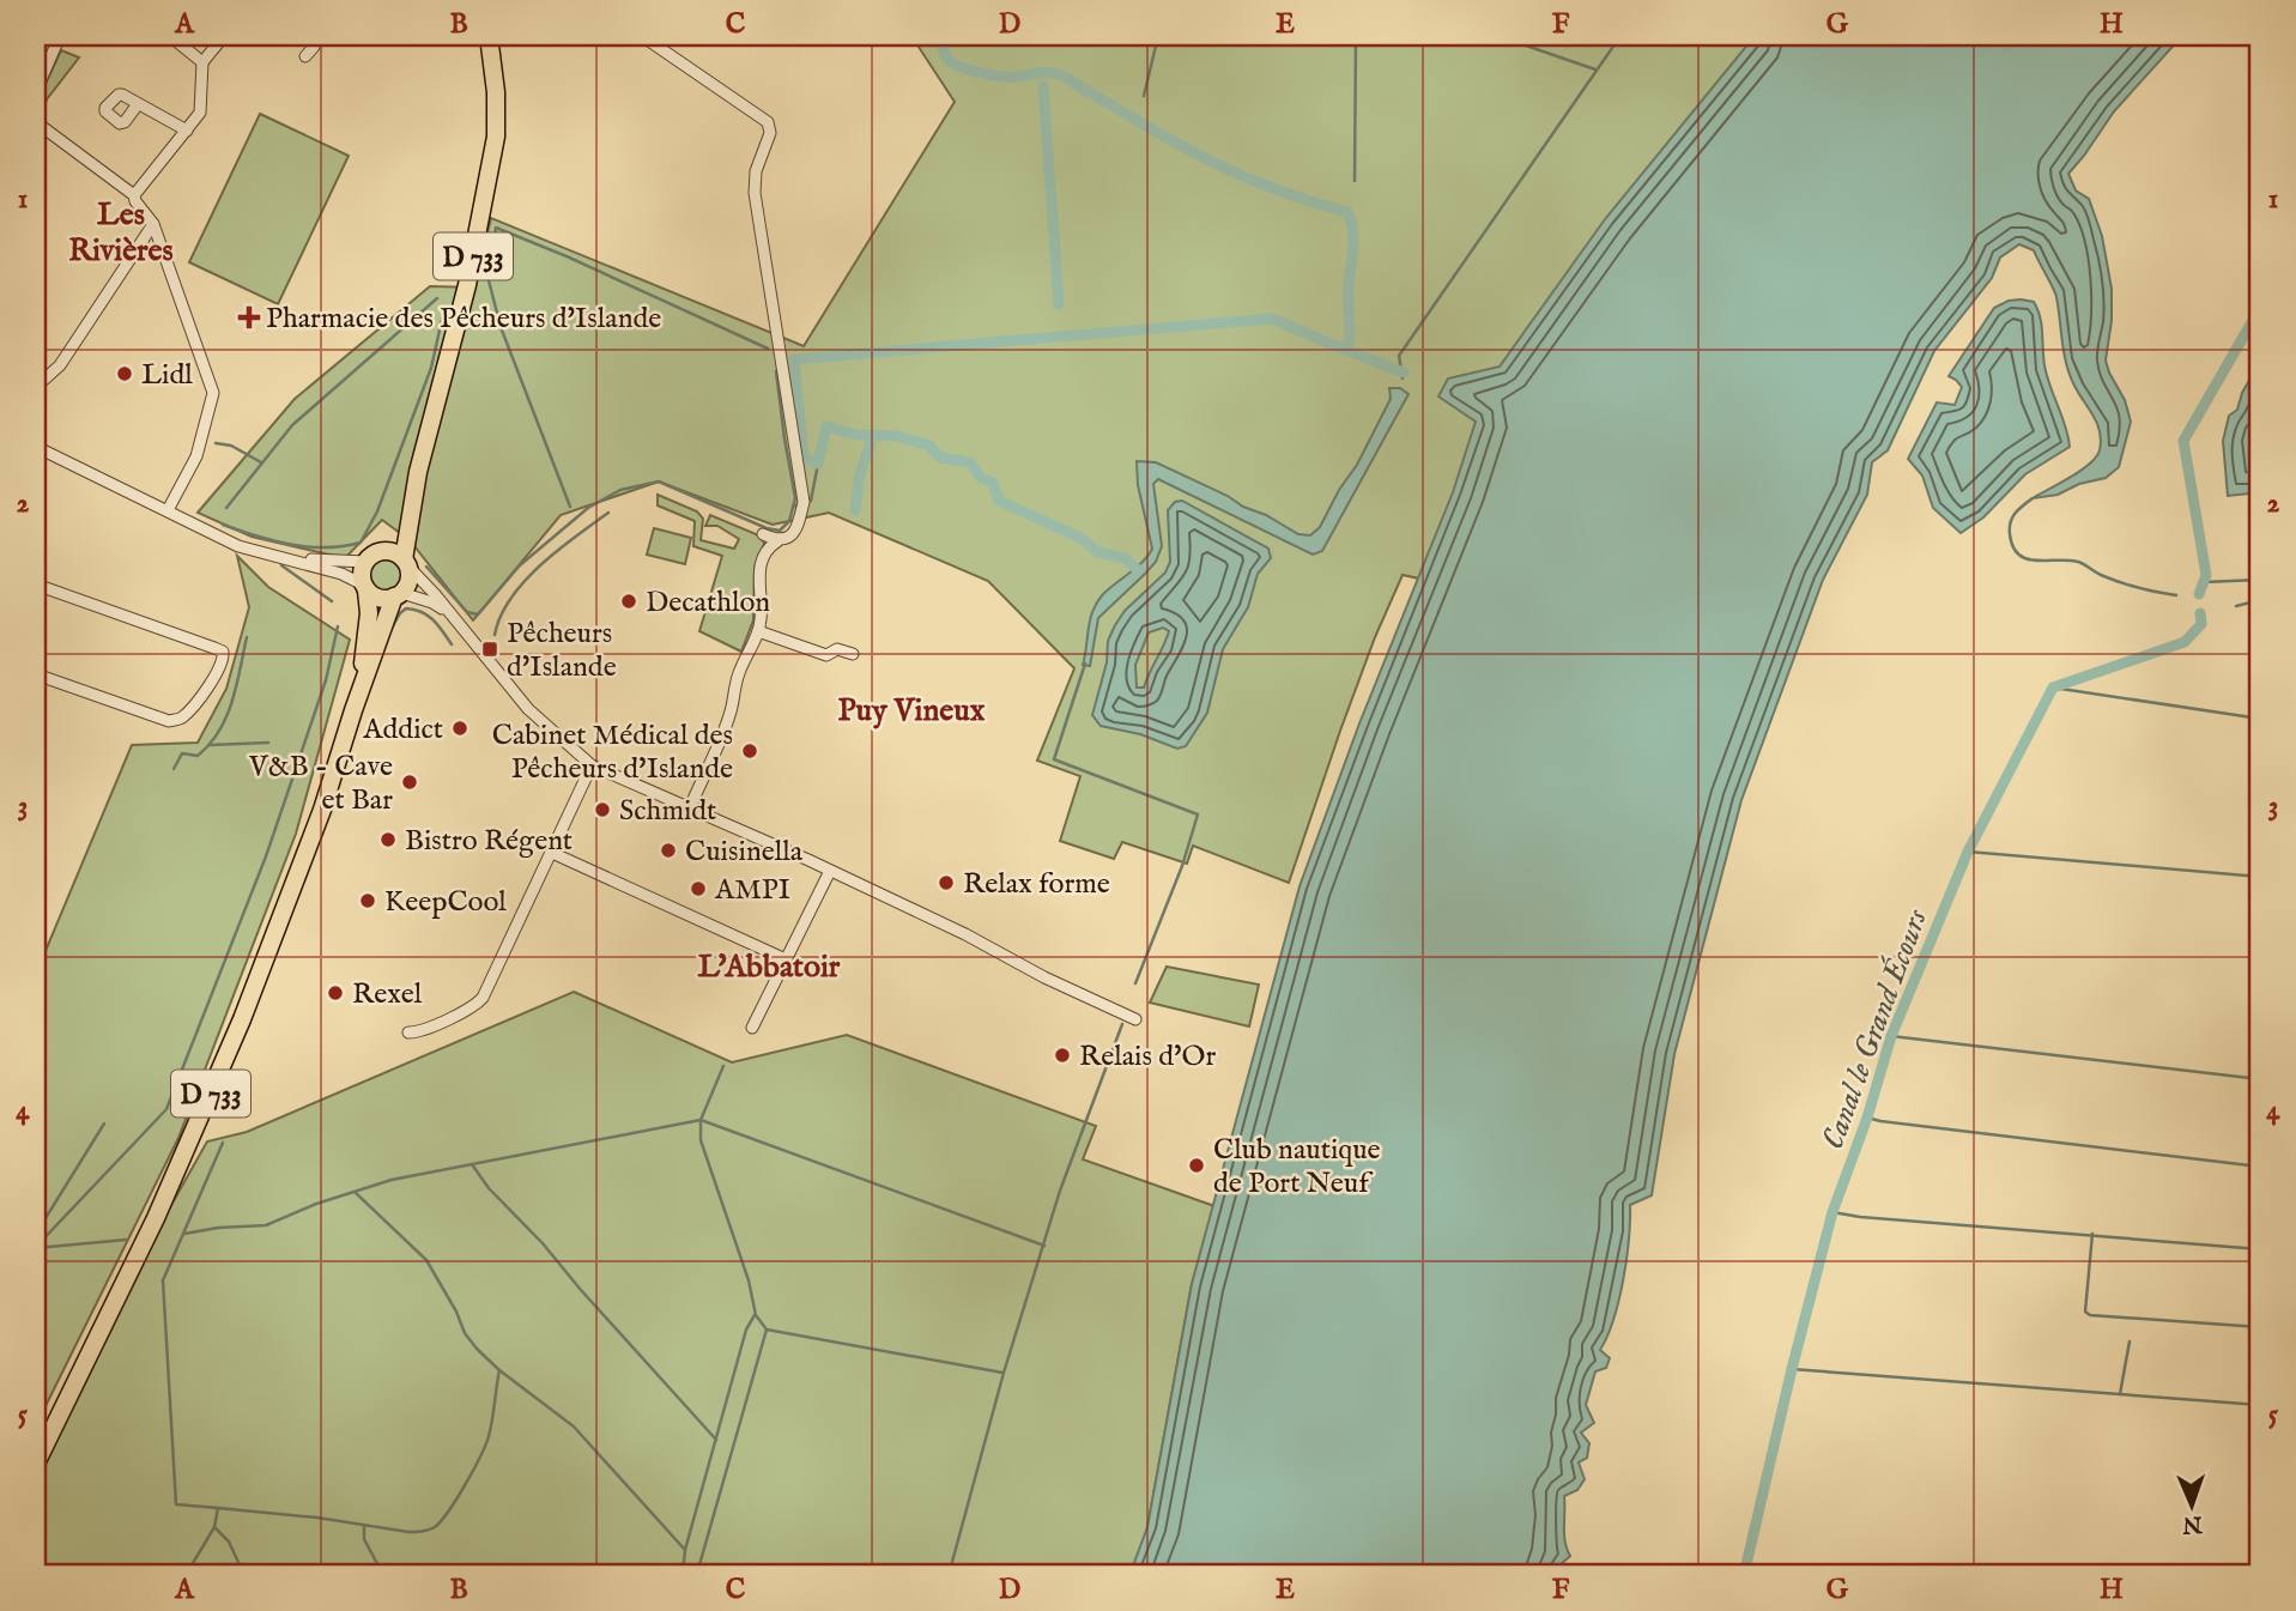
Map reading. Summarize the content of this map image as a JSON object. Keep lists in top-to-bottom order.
{
  "streets": {
    "main road": ["D 733"]
  },
  "districts": ["Les Rivières", "Puy Vineux", "L'Abbatoir"],
  "water": ["Canal le Grand Écours"],
  "places": {
    "health": ["Pharmacie des Pêcheurs d'Islande"],
    "other": [
      "Lidl",
      "Decathlon",
      "Addict",
      "Cabinet Médical des Pêcheurs d'Islande",
      "V&B - Cave et Bar",
      "Schmidt",
      "Bistro Régent",
      "Cuisinella",
      "Relax forme",
      "AMPI",
      "KeepCool",
      "Rexel",
      "Relais d'Or",
      "Club nautique de Port Neuf"
    ],
    "transit": ["Pêcheurs d'Islande"]
  },
  "north": "bottom",
  "grid": {
    "columns": [
      "A",
      "B",
      "C",
      "D",
      "E",
      "F",
      "G",
      "H"
    ],
    "rows": [
      "1",
      "2",
      "3",
      "4",
      "5"
    ]
  }
}
